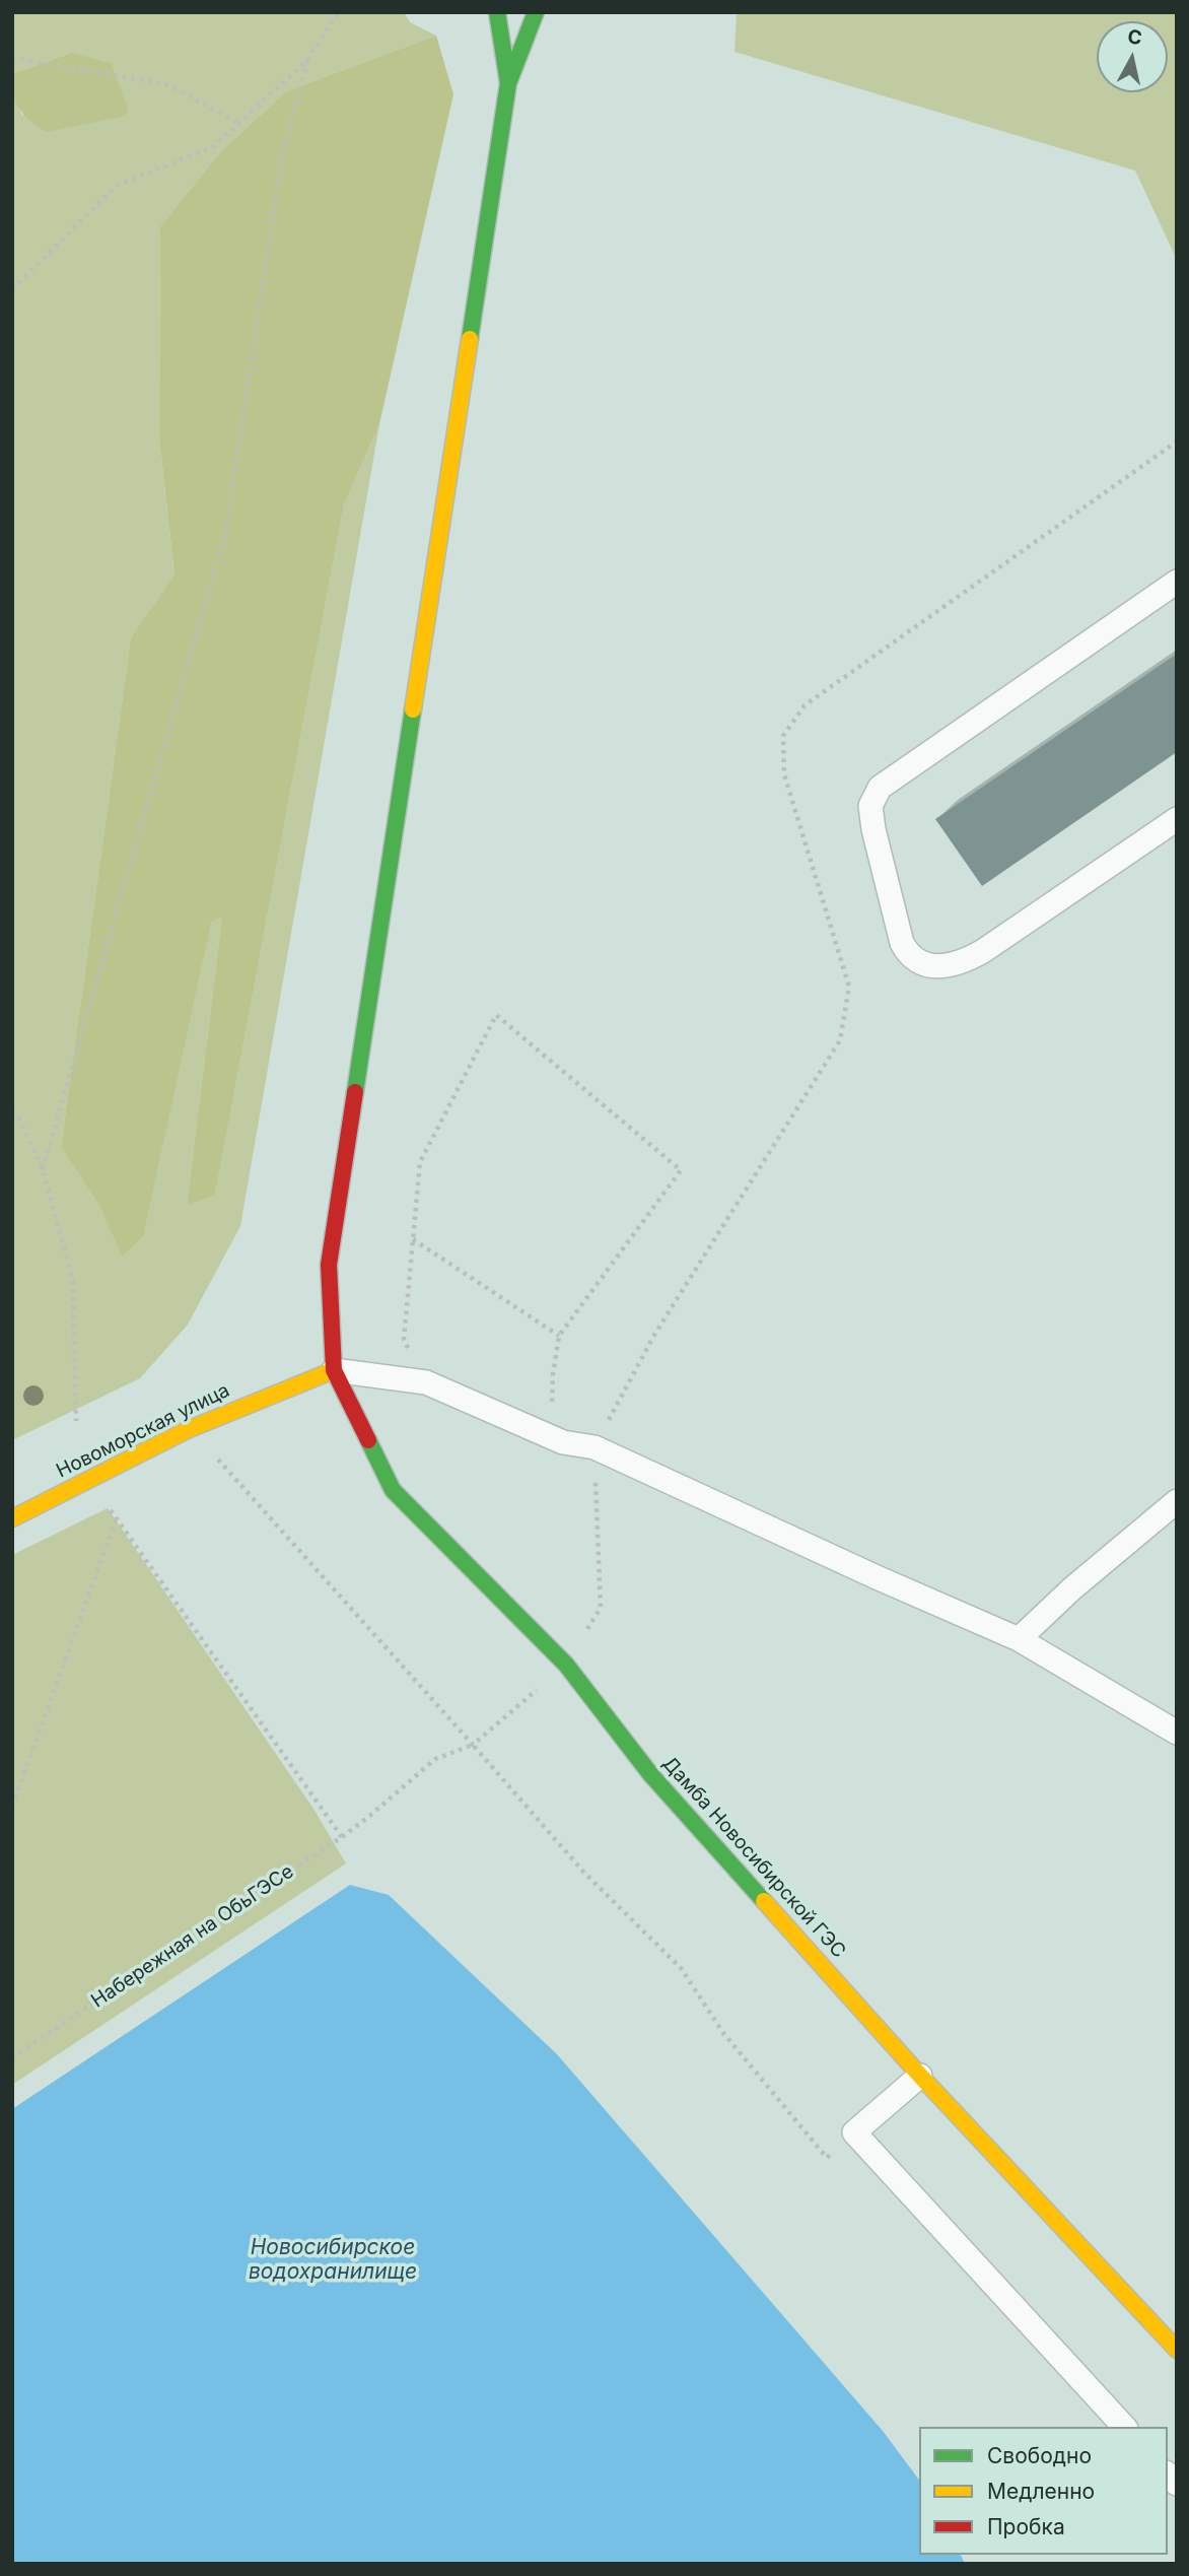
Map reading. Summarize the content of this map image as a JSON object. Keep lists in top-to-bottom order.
{
  "streets": {
    "main road": ["Новоморская улица", "Дамба Новосибирской ГЭС"],
    "path": ["Набережная на ОбьГЭСе"]
  },
  "crossings": [
    ["Новоморская улица", "Дамба Новосибирской ГЭС"],
    ["Дамба Новосибирской ГЭС", "Набережная на ОбьГЭСе"]
  ],
  "water": ["Новосибирское водохранилище"],
  "legend": ["Свободно", "Медленно", "Пробка"],
  "north": "top"
}
